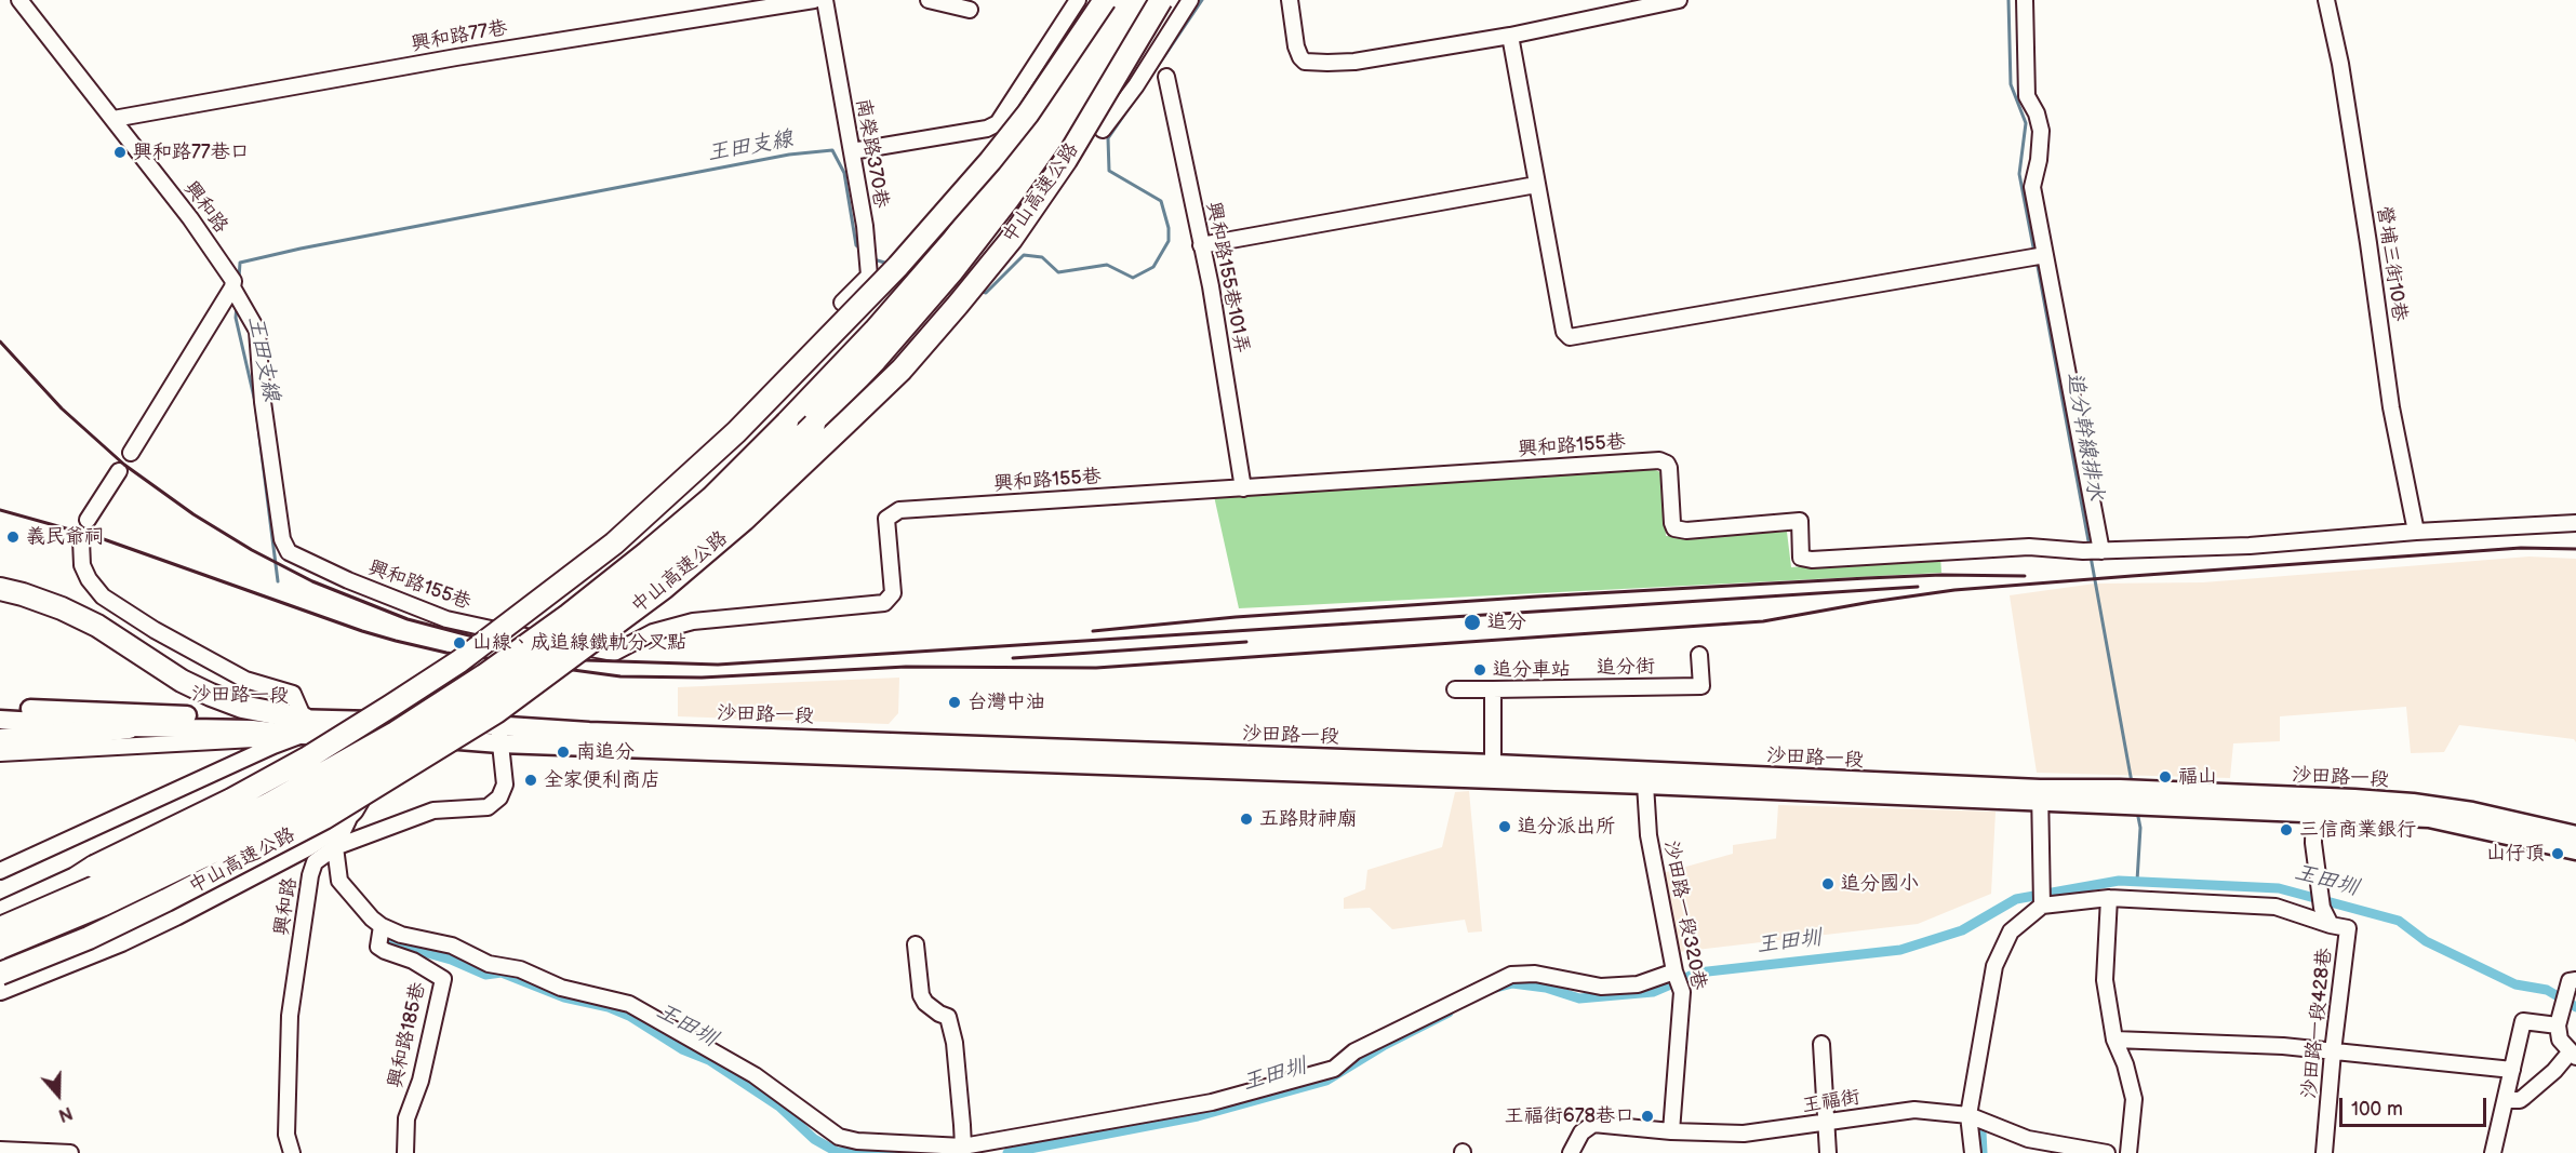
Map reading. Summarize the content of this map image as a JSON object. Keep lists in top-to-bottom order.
{
  "streets": {
    "highway": ["中山高速公路"],
    "main road": ["沙田路一段"],
    "street": [
      "興和路77巷",
      "南榮路370巷",
      "興和路",
      "營埔三街10巷",
      "興和路155巷101弄",
      "興和路155巷",
      "追分街",
      "沙田路一段320巷",
      "沙田路一段428巷",
      "興和路185巷",
      "王福街"
    ]
  },
  "crossings": [
    ["興和路77巷", "興和路"],
    ["興和路", "興和路155巷"],
    ["興和路", "沙田路一段"],
    ["興和路", "興和路185巷"],
    ["興和路155巷101弄", "興和路155巷"],
    ["沙田路一段", "沙田路一段320巷"],
    ["沙田路一段", "沙田路一段428巷"],
    ["沙田路一段320巷", "興和路185巷"],
    ["沙田路一段320巷", "王福街"]
  ],
  "water": ["王田支線", "追分幹線排水", "王田圳"],
  "places": [
    "興和路77巷口",
    "義民爺祠",
    "追分",
    "山線、成追線鐵軌分叉點",
    "追分車站",
    "台灣中油",
    "南追分",
    "福山",
    "全家便利商店",
    "五路財神廟",
    "追分派出所",
    "三信商業銀行",
    "山仔頂",
    "追分國小",
    "王福街678巷口"
  ],
  "scale_bar": "100 m",
  "north": "bottom"
}
